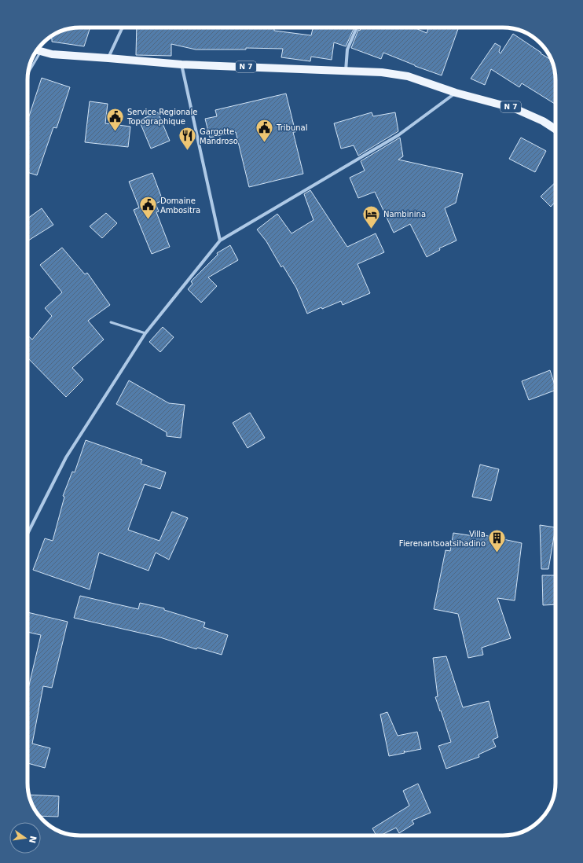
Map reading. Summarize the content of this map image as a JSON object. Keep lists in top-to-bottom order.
{
  "streets": {
    "main road": ["N 7"]
  },
  "places": {
    "public building": ["Service Regionale Topographique", "Tribunal", "Domaine Ambositra"],
    "restaurant": ["Gargotte Mandroso"],
    "hotel": ["Nambinina"],
    "building": ["Villa Fierenantsoatsihadino"]
  },
  "north": "right"
}
